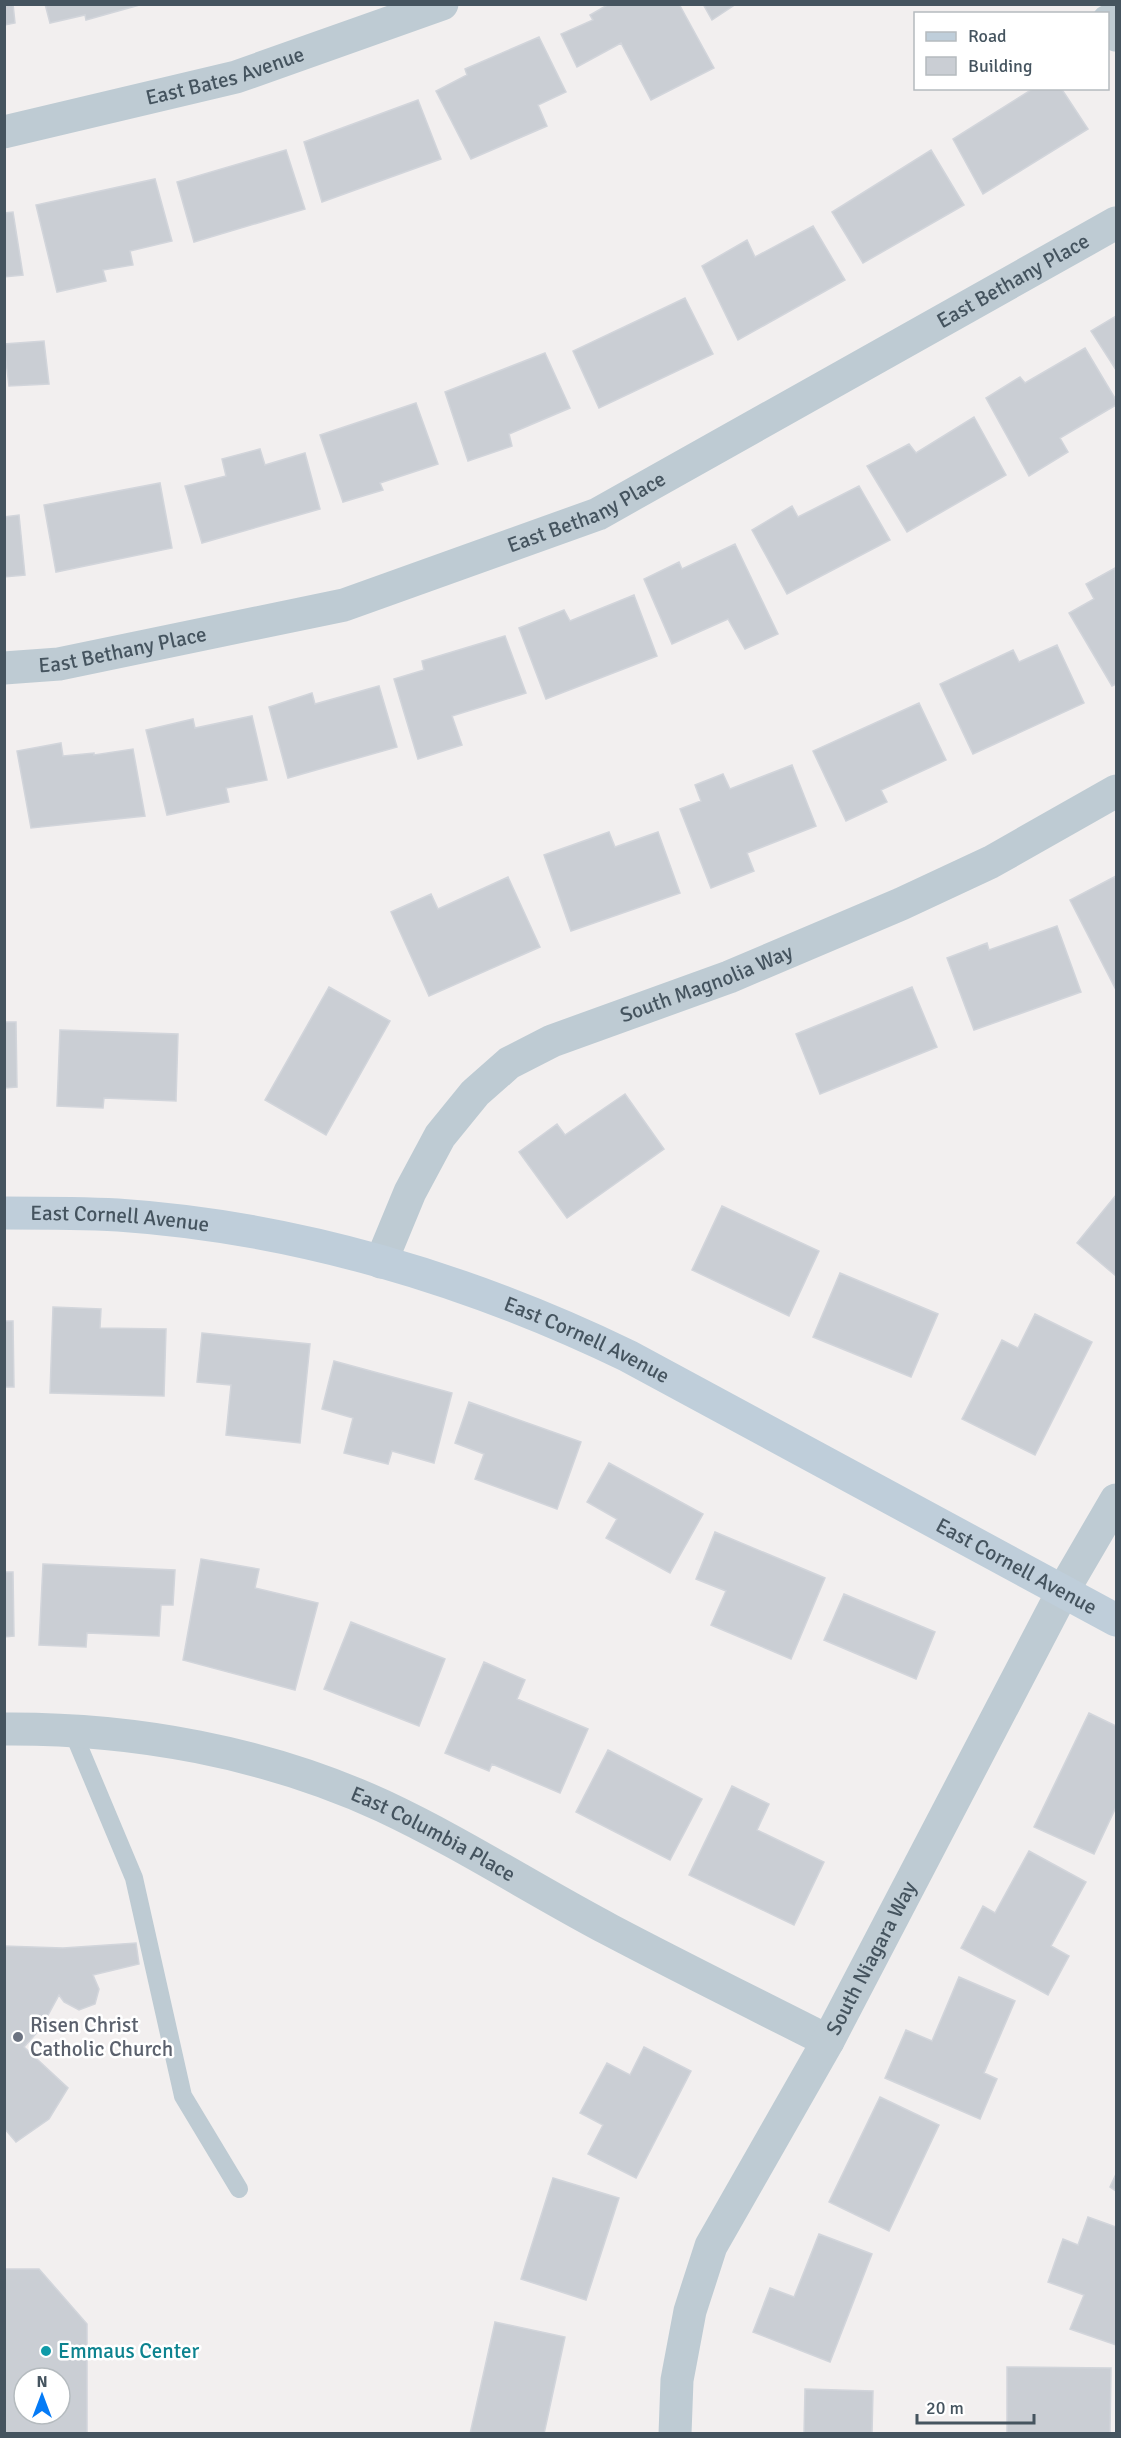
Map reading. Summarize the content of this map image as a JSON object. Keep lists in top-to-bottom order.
{
  "streets": {
    "street": [
      "East Bates Avenue",
      "East Bethany Place",
      "South Magnolia Way",
      "East Cornell Avenue",
      "East Columbia Place",
      "South Niagara Way"
    ]
  },
  "crossings": [
    ["South Magnolia Way", "East Cornell Avenue"],
    ["East Cornell Avenue", "South Niagara Way"],
    ["East Columbia Place", "South Niagara Way"]
  ],
  "places": ["Risen Christ Catholic Church", "Emmaus Center"],
  "legend": ["Road", "Building"],
  "scale_bar": "20 m",
  "north": "top"
}
